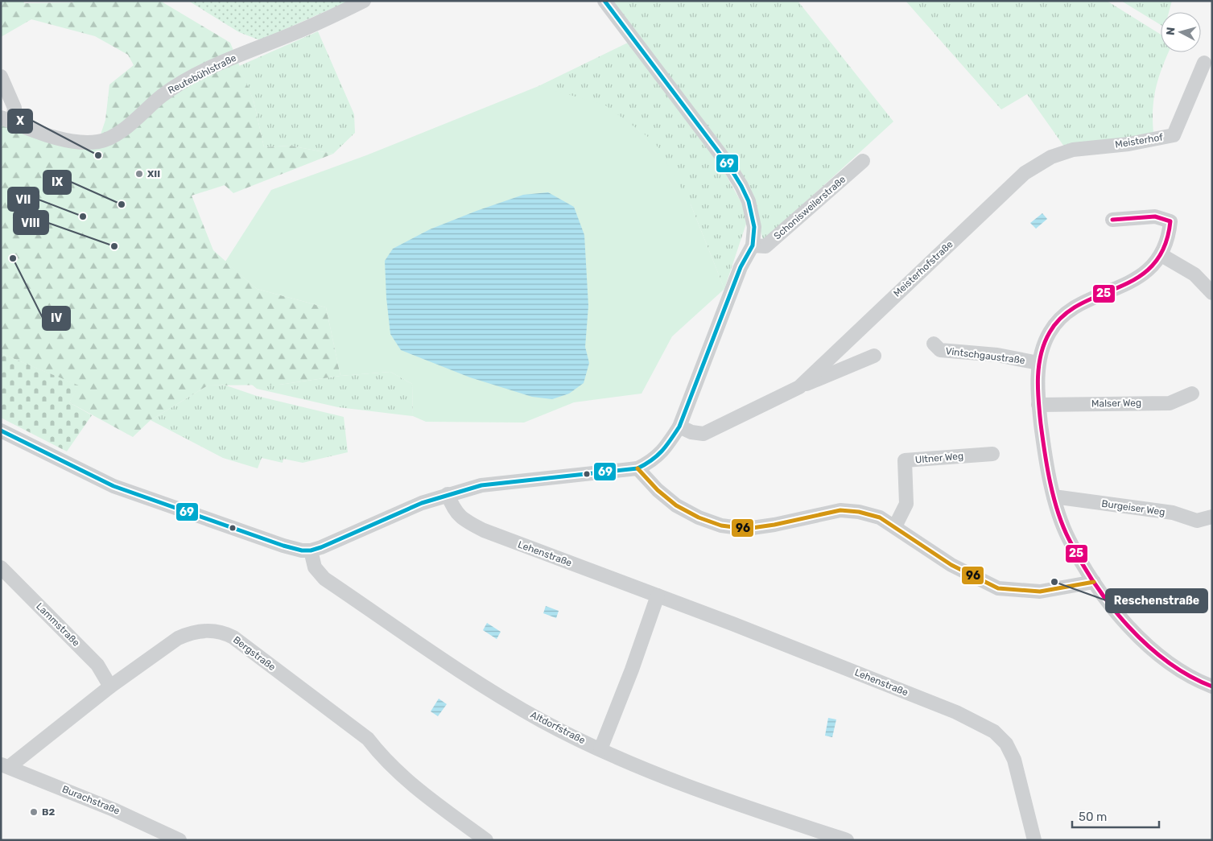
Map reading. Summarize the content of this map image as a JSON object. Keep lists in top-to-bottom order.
{
  "streets": {
    "street": [
      "Reutebühlstraße",
      "Meisterhof",
      "Schonisweilerstraße",
      "Meisterhofstraße",
      "Vintschgaustraße",
      "Malser Weg",
      "Ultner Weg",
      "Burgeiser Weg",
      "Lehenstraße",
      "Lammstraße",
      "Bergstraße",
      "Altdorfstraße",
      "Burachstraße"
    ]
  },
  "crossings": [
    ["Meisterhof", "Meisterhofstraße"],
    ["Vintschgaustraße", "Malser Weg"],
    ["Vintschgaustraße", "Burgeiser Weg"],
    ["Lammstraße", "Bergstraße"],
    ["Bergstraße", "Burachstraße"]
  ],
  "places": [
    "X",
    "XII",
    "IX",
    "VII",
    "VIII",
    "IV",
    "Reschenstraße",
    "B2"
  ],
  "lines": ["transit line 69", "transit line 25", "transit line 96"],
  "scale_bar": "50 m",
  "north": "left"
}
